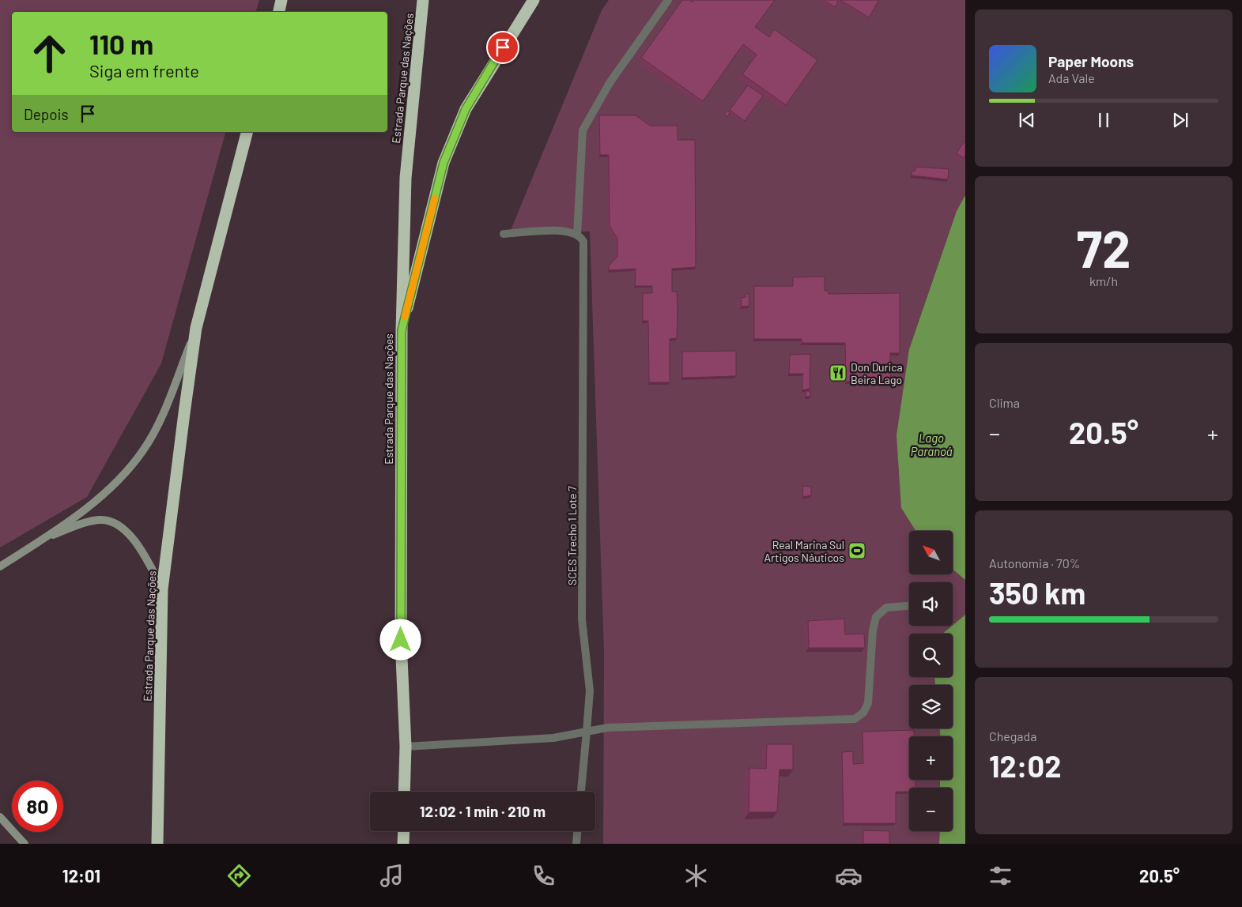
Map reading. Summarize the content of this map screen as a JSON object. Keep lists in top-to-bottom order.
{
  "streets": {
    "highway": ["Estrada Parque das Nações"],
    "lane": ["SCES Trecho 1 Lote 7"]
  },
  "water": ["Lago Paranoá"],
  "places": {
    "restaurant": ["Don Durica Beira Lago"],
    "sports": ["Real Marina Sul Artigos Náuticos"]
  },
  "north": "top left",
  "page": {
    "turn": ["110 m", "Siga em frente"],
    "song": ["Paper Moons", "Ada Vale"],
    "then": "Depois",
    "tile": [
      ["72", "km/h"],
      "Clima",
      ["Autonomia · 70%", "350 km"],
      ["Chegada", "12:02"]
    ],
    "heat": ["−", "20.5°", "+"],
    "map_buttons": ["+", "−"],
    "limit": "80",
    "trip": "12:02 · 1 min · 210 m",
    "tabs": ["12:01", "20.5°"]
  }
}
